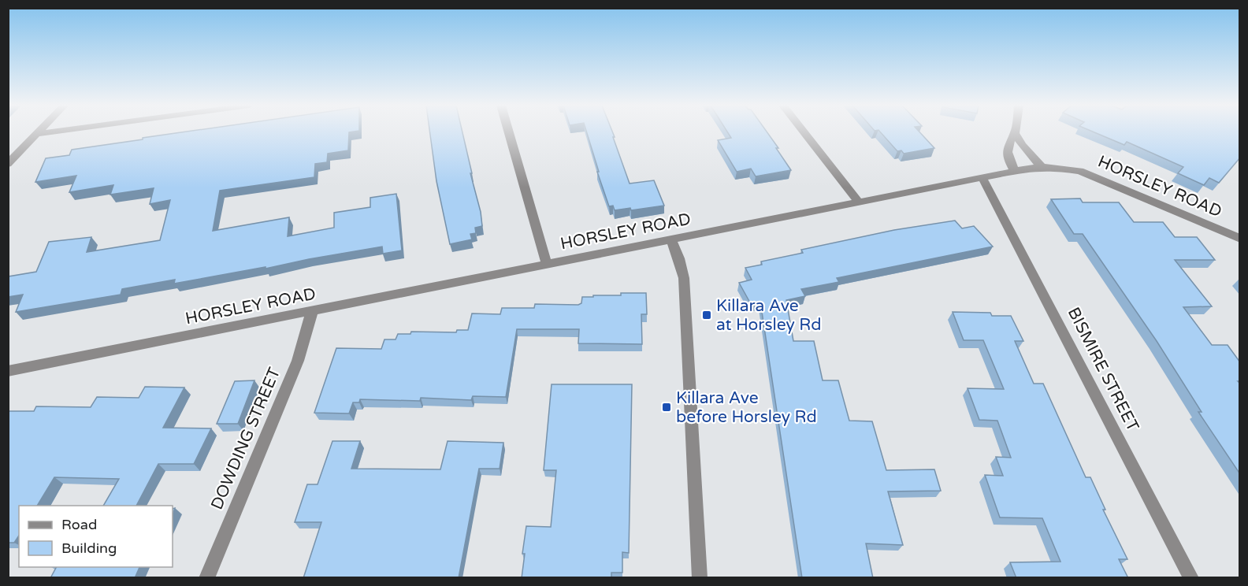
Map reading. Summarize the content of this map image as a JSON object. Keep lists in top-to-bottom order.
{
  "streets": {
    "street": ["HORSLEY ROAD", "BISMIRE STREET", "DOWDING STREET"]
  },
  "crossings": [
    ["HORSLEY ROAD", "BISMIRE STREET"],
    ["HORSLEY ROAD", "DOWDING STREET"]
  ],
  "places": {
    "transit": ["Killara Ave at Horsley Rd", "Killara Ave before Horsley Rd"]
  },
  "legend": ["Road", "Building"]
}
